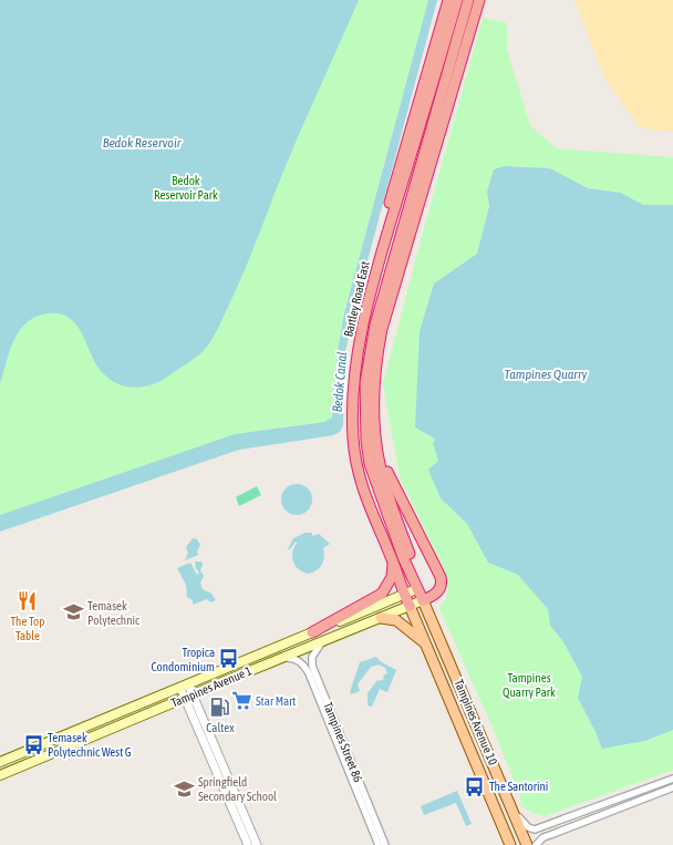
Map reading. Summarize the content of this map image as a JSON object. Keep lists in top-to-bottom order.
{
  "streets": {
    "highway": ["Bartley Road East"],
    "main road": ["Tampines Avenue 1", "Tampines Avenue 10"],
    "street": ["Tampines Street 86"]
  },
  "crossings": [
    ["Bartley Road East", "Tampines Avenue 1"],
    ["Bartley Road East", "Tampines Avenue 10"],
    ["Tampines Avenue 1", "Tampines Avenue 10"],
    ["Tampines Avenue 1", "Tampines Street 86"]
  ],
  "water": ["Bedok Reservoir", "Tampines Quarry", "Bedok Canal"],
  "parks": ["Bedok Reservoir Park", "Tampines Quarry Park"],
  "places": {
    "restaurant": ["The Top Table"],
    "school or university": ["Temasek Polytechnic", "Springfield Secondary School"],
    "bus stop": ["Tropica Condominium", "Temasek Polytechnic West G", "The Santorini"],
    "supermarket": ["Star Mart"],
    "fuel station": ["Caltex"]
  }
}
